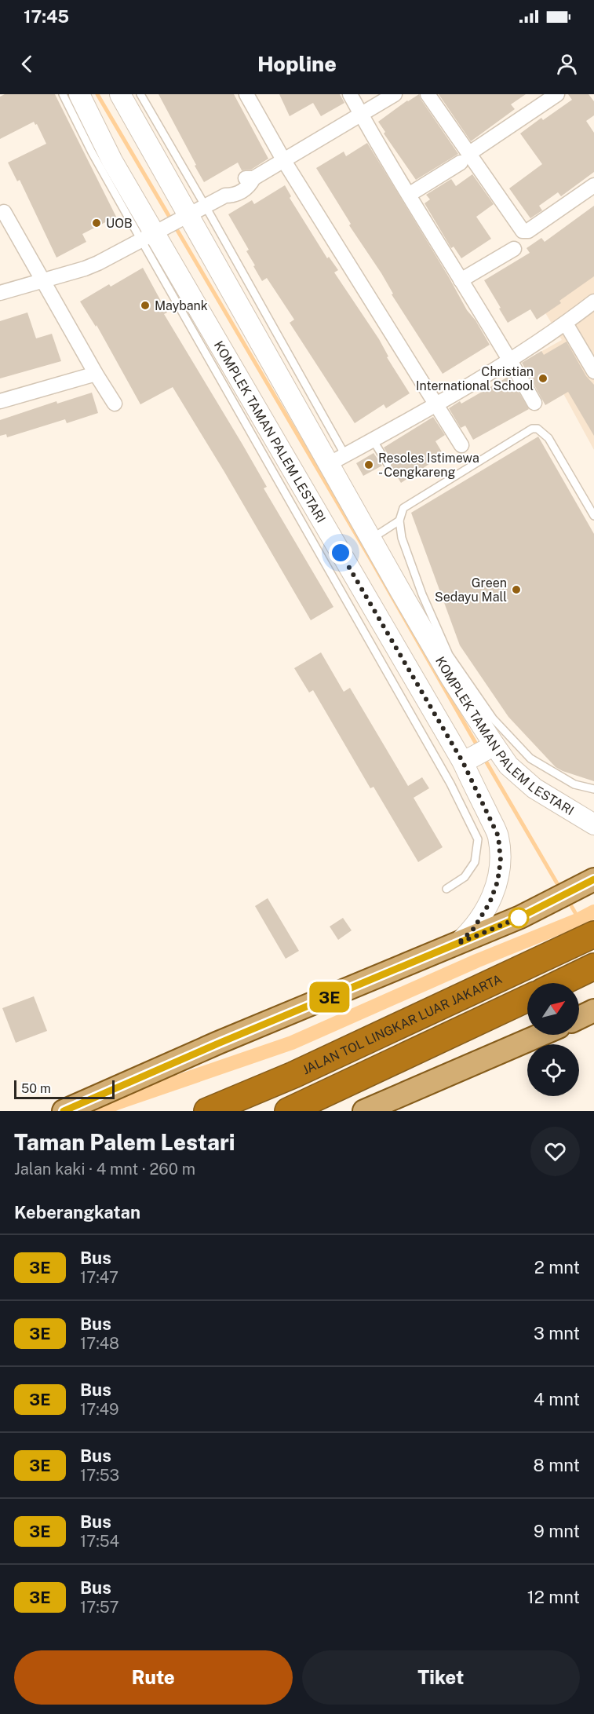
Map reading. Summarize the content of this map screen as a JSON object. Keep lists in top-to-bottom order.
{
  "streets": {
    "highway": ["JALAN TOL LINGKAR LUAR JAKARTA"],
    "street": ["KOMPLEK TAMAN PALEM LESTARI"]
  },
  "places": [
    "UOB",
    "Maybank",
    "Christian International School",
    "Resoles Istimewa - Cengkareng",
    "Green Sedayu Mall"
  ],
  "lines": ["bus line 3E"],
  "scale_bar": "50 m",
  "north": "top right",
  "page": {
    "status": "17:45",
    "header": "Hopline",
    "on_map": "3E",
    "scale": "50 m",
    "heading": [
      ["Taman Palem Lestari", "Jalan kaki · 4 mnt · 260 m"],
      "Keberangkatan"
    ],
    "list": [
      {
        "mark": "3E",
        "name": "Bus",
        "note": "17:47",
        "value": "2 mnt"
      },
      {
        "mark": "3E",
        "name": "Bus",
        "note": "17:48",
        "value": "3 mnt"
      },
      {
        "mark": "3E",
        "name": "Bus",
        "note": "17:49",
        "value": "4 mnt"
      },
      {
        "mark": "3E",
        "name": "Bus",
        "note": "17:53",
        "value": "8 mnt"
      },
      {
        "mark": "3E",
        "name": "Bus",
        "note": "17:54",
        "value": "9 mnt"
      },
      {
        "mark": "3E",
        "name": "Bus",
        "note": "17:57",
        "value": "12 mnt"
      }
    ],
    "buttons": ["Rute", "Tiket"]
  }
}
